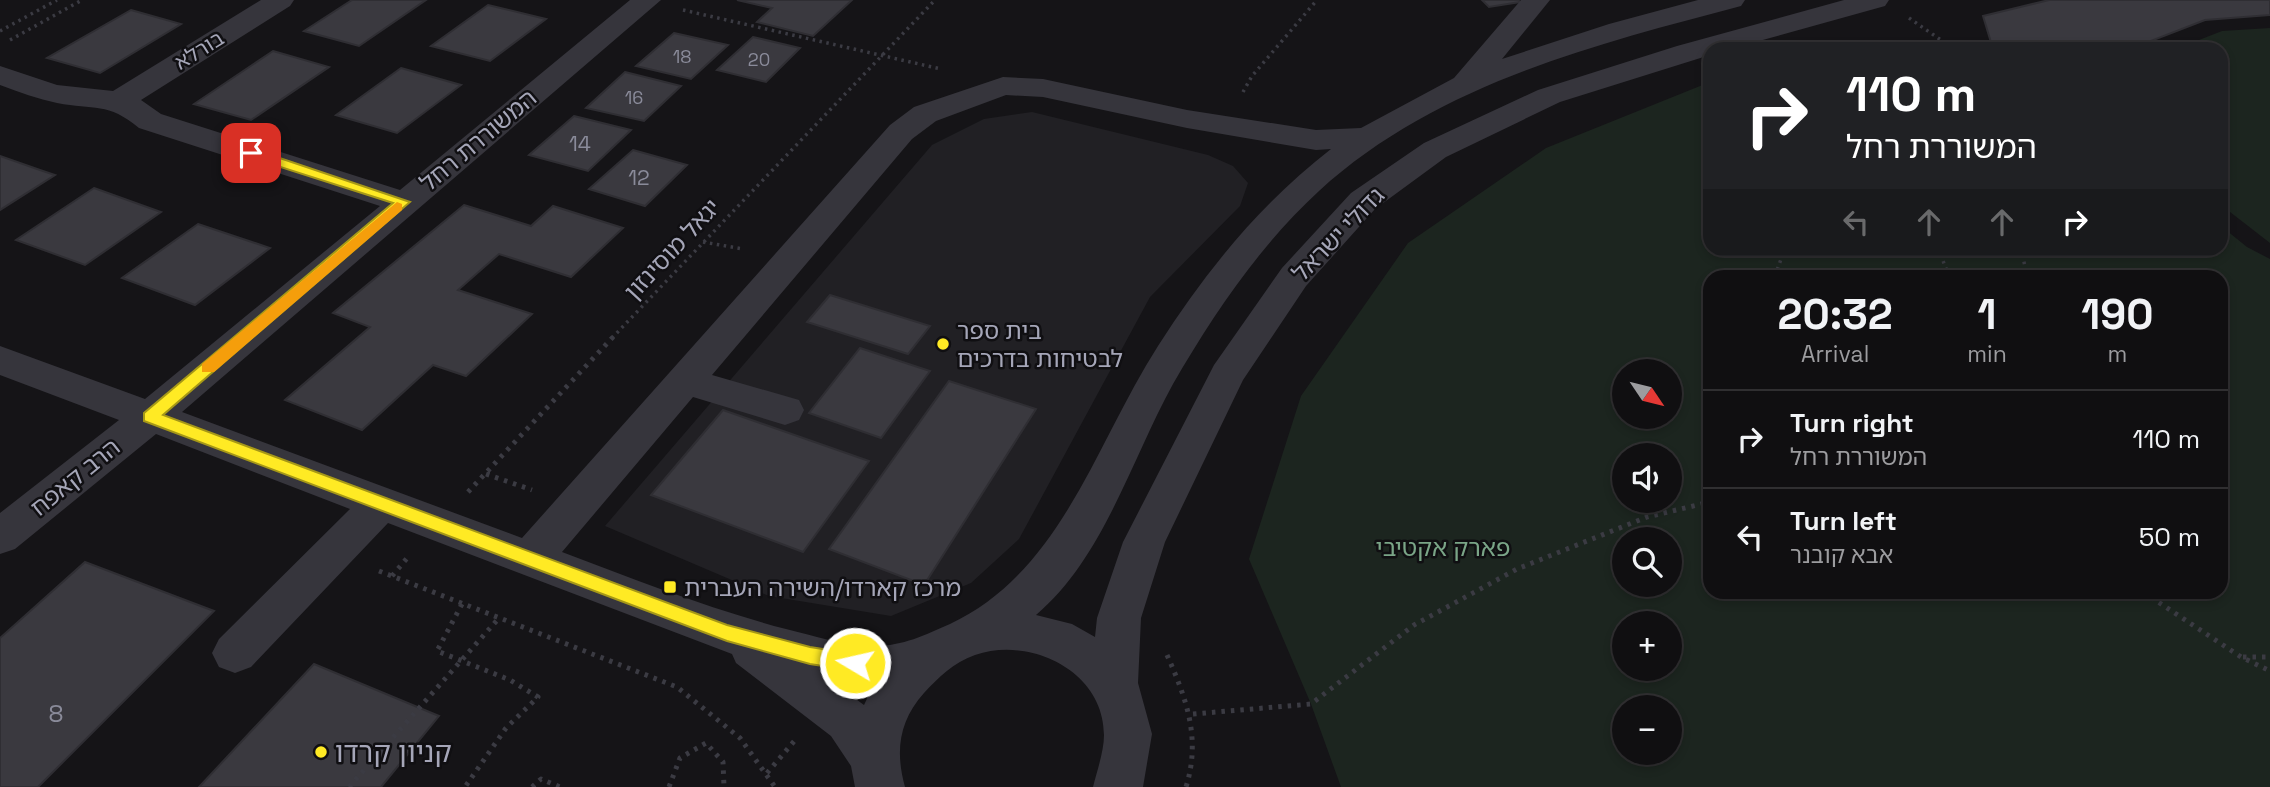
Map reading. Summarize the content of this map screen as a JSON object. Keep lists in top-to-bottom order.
{
  "streets": {
    "street": [
      "בורלא",
      "המשוררת רחל",
      "גדולי ישראל",
      "הרב קאפח"
    ],
    "path": ["יגאל מוסינזון"]
  },
  "crossings": [
    ["המשוררת רחל", "הרב קאפח"]
  ],
  "parks": ["פארק אקטיבי"],
  "places": {
    "other": ["בית ספר לבטיחות בדרכים", "קניון קרדו"],
    "transit": ["מרכז קארדו/השירה העברית"]
  },
  "house_numbers": [
    "18",
    "20",
    "16",
    "14",
    "12",
    "8"
  ],
  "north": "bottom right",
  "page": {
    "turn": ["110 m", "המשוררת רחל"],
    "eta": [
      "20:32",
      "Arrival",
      "1",
      "min",
      "190",
      "m"
    ],
    "map_buttons": ["+", "−"],
    "list": [
      {
        "name": "Turn right",
        "note": "המשוררת רחל",
        "value": "110 m"
      },
      {
        "name": "Turn left",
        "note": "אבא קובנר",
        "value": "50 m"
      }
    ]
  }
}
